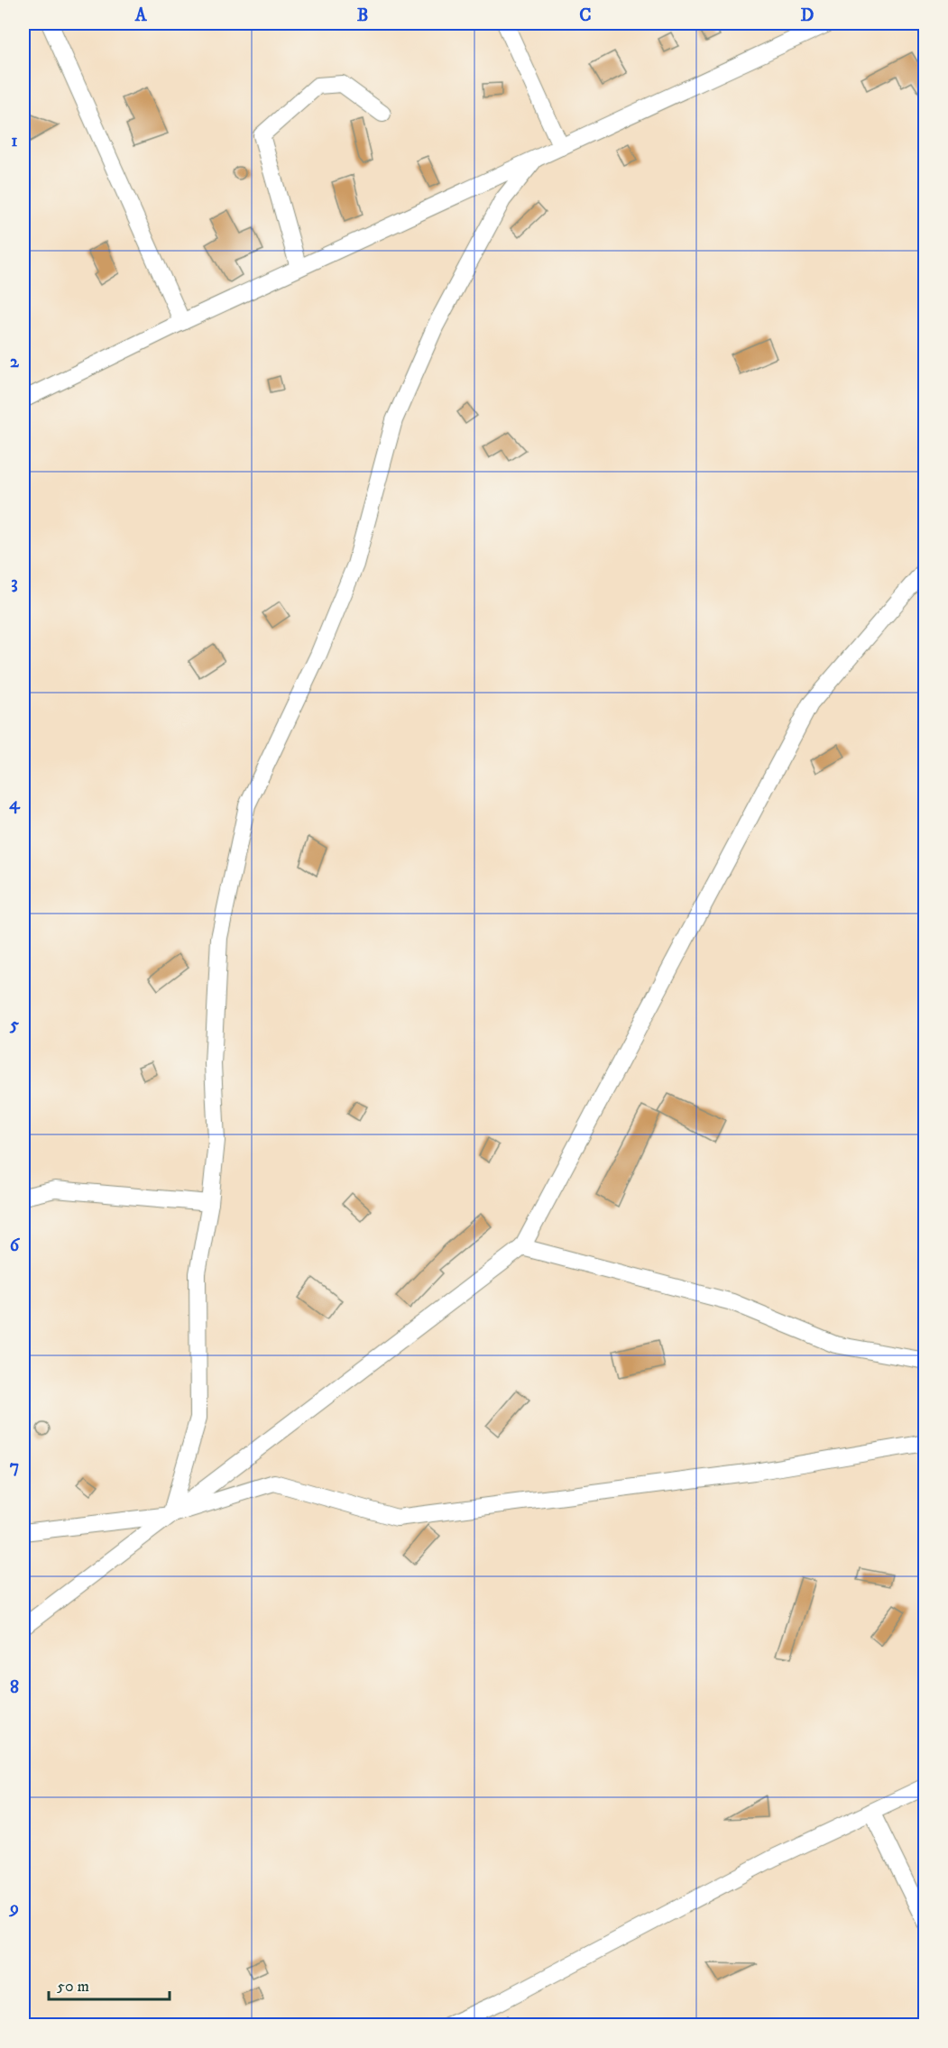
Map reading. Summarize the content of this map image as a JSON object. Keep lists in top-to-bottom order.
{
  "scale_bar": "50 m",
  "grid": {
    "columns": [
      "A",
      "B",
      "C",
      "D"
    ],
    "rows": [
      "1",
      "2",
      "3",
      "4",
      "5",
      "6",
      "7",
      "8",
      "9"
    ]
  }
}
